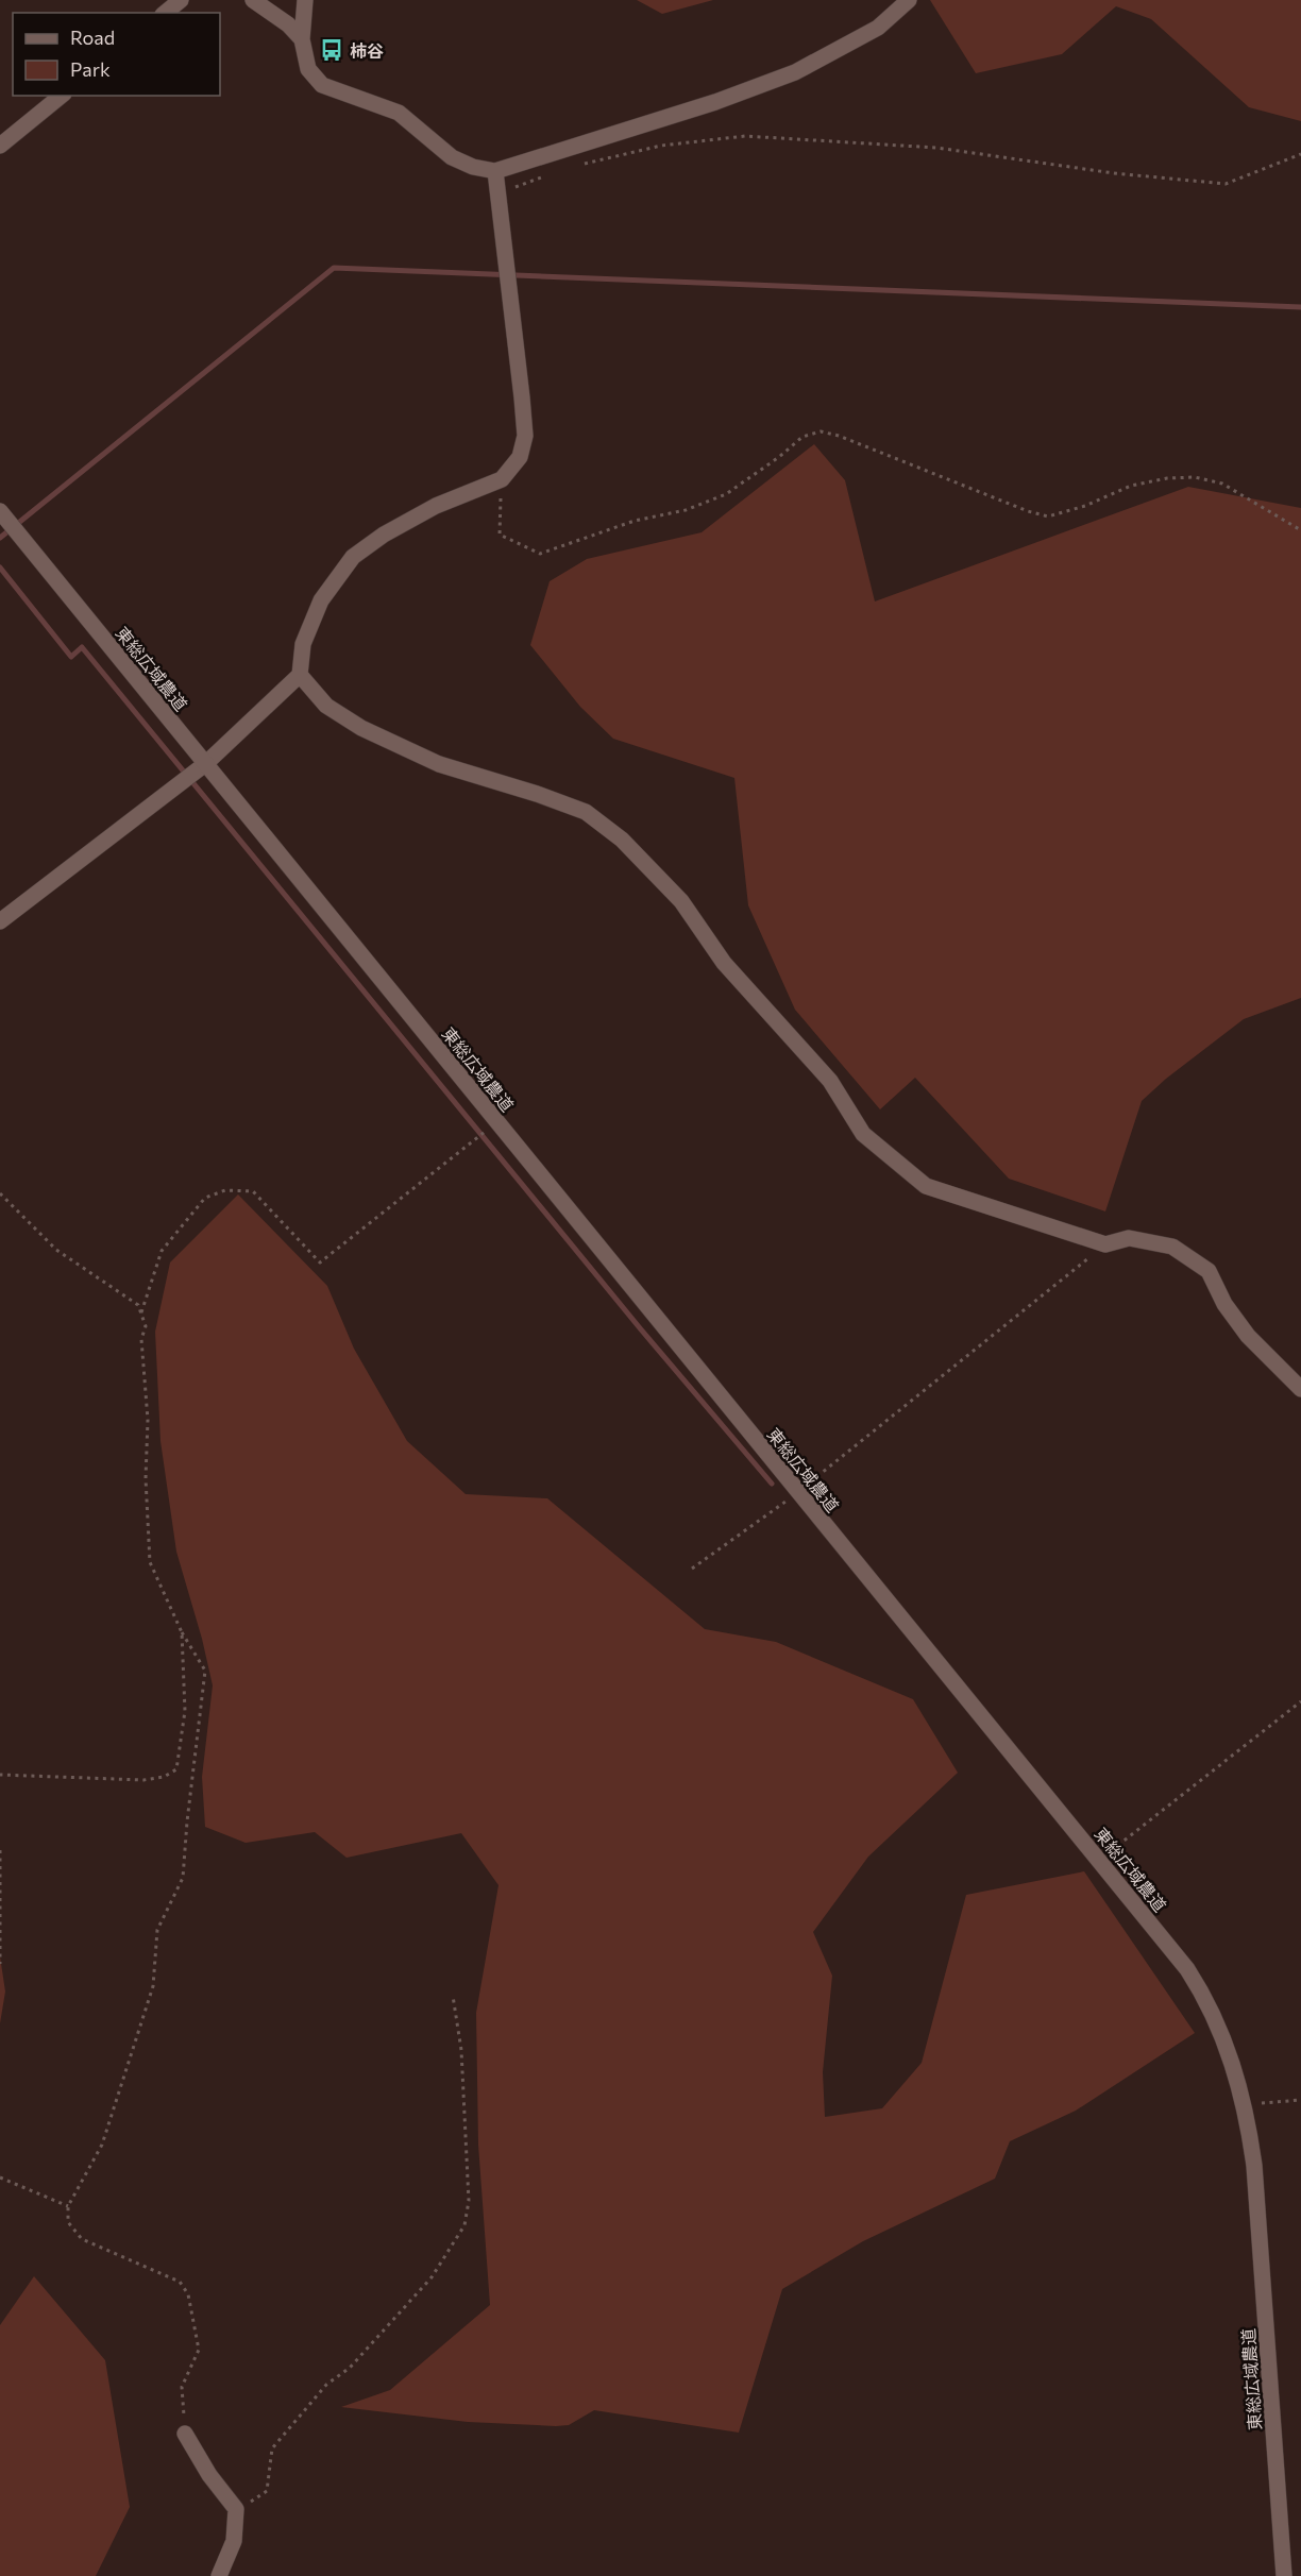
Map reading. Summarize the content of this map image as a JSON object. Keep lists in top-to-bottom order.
{
  "streets": {
    "street": ["東総広域農道"]
  },
  "places": {
    "bus stop": ["柿谷"]
  },
  "legend": ["Road", "Park"]
}
